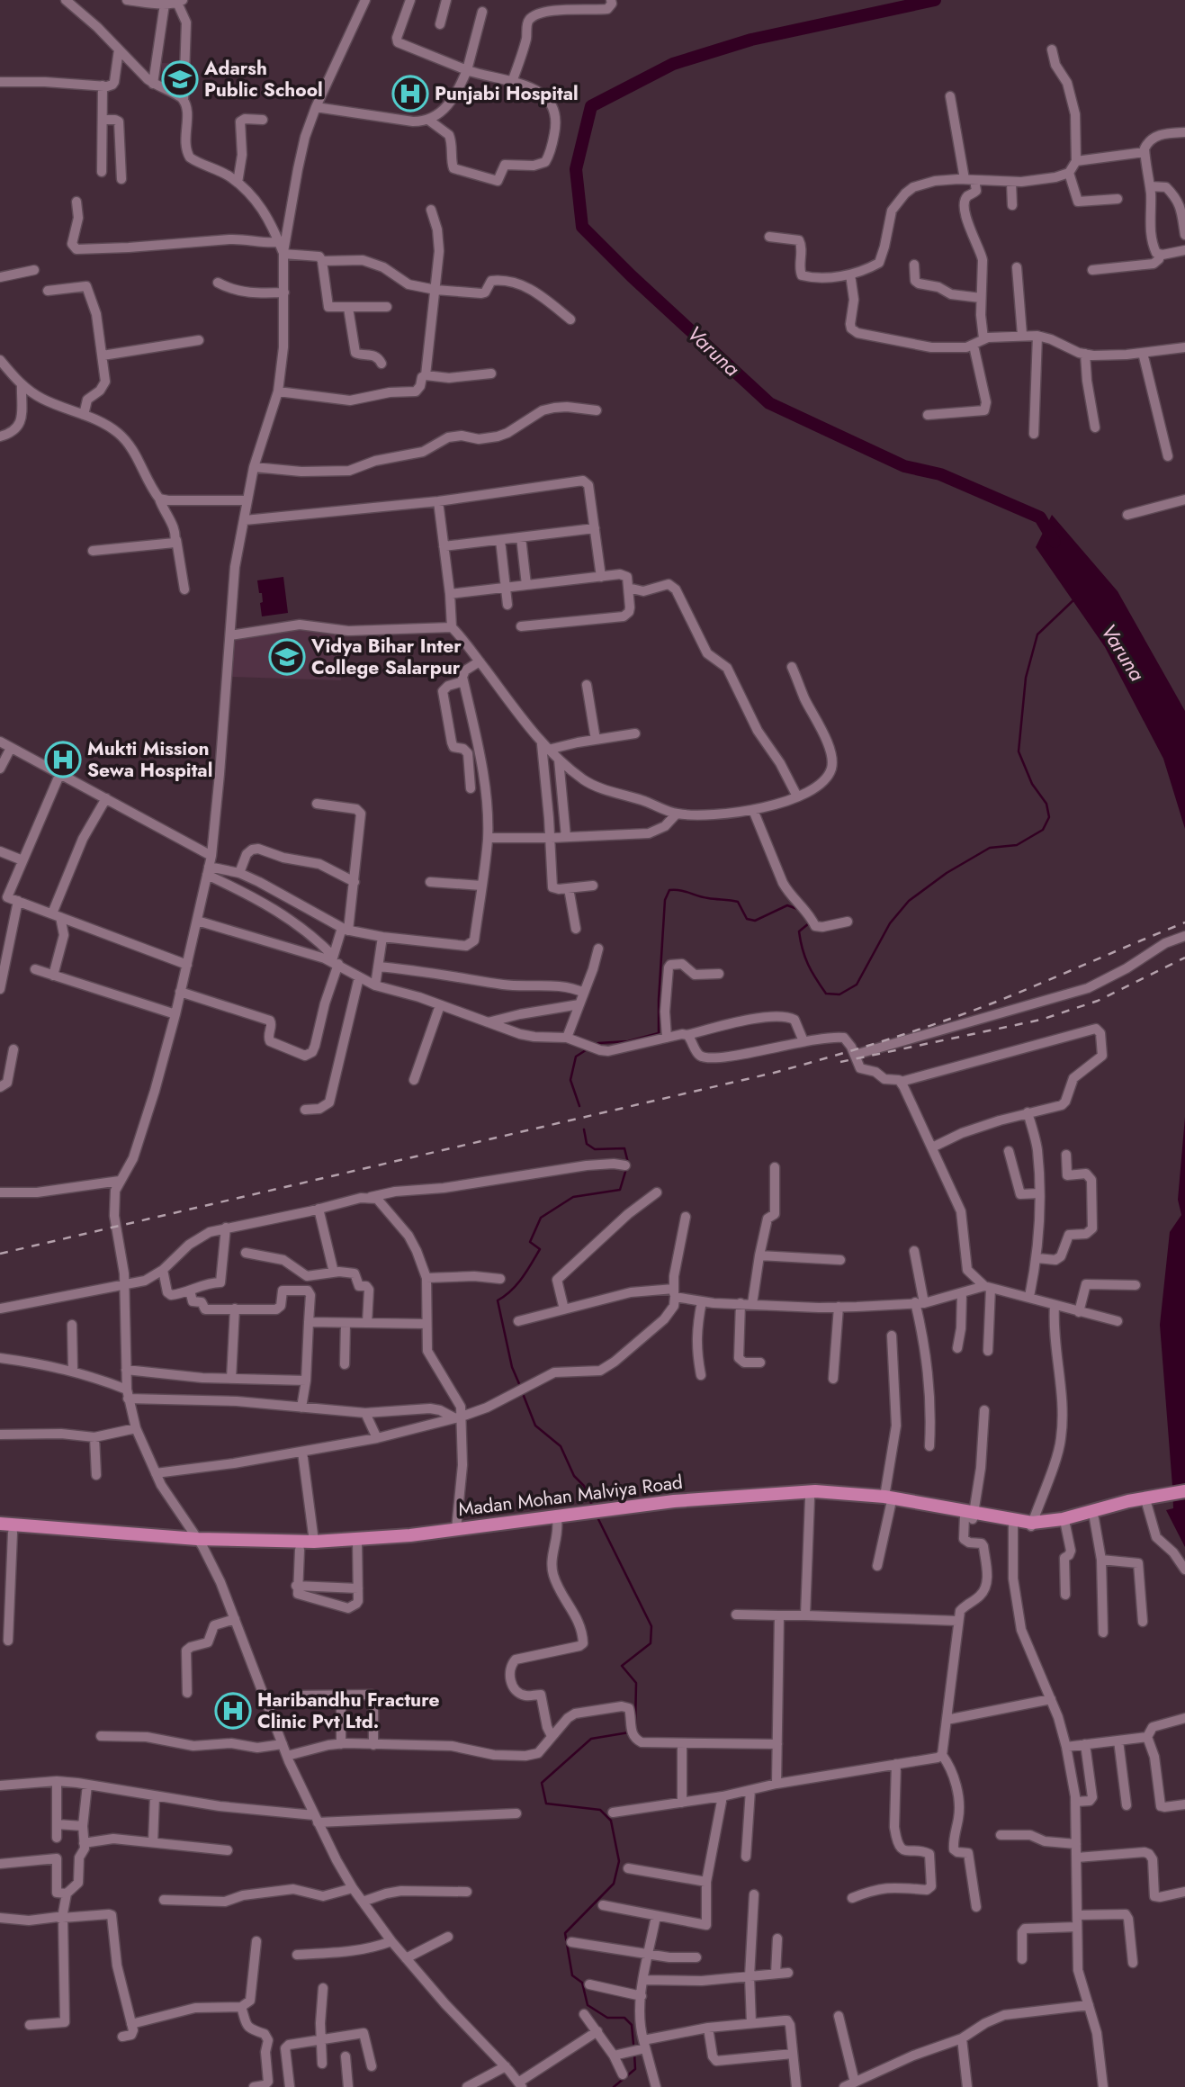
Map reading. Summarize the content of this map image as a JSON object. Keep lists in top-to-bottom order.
{
  "streets": {
    "highway": ["Madan Mohan Malviya Road"]
  },
  "water": ["Varuna"],
  "places": {
    "school or university": ["Adarsh Public School", "Vidya Bihar Inter College Salarpur"],
    "hospital": ["Punjabi Hospital", "Mukti Mission Sewa Hospital", "Haribandhu Fracture Clinic Pvt Ltd."]
  }
}
